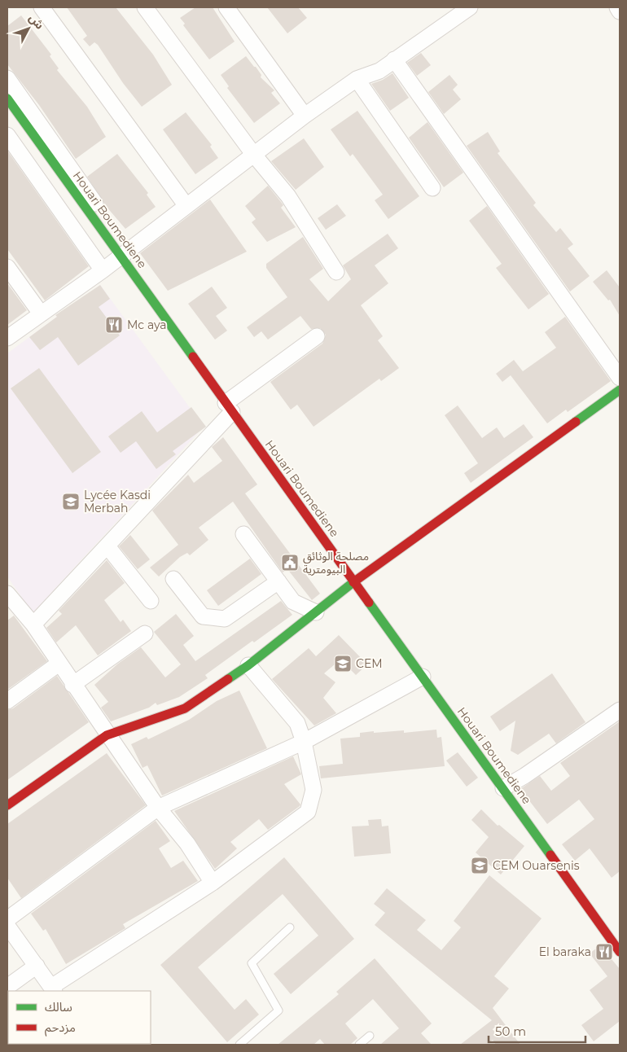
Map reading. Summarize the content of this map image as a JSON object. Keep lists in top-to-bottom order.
{
  "streets": {
    "main road": ["Houari Boumediene"]
  },
  "places": {
    "restaurant": ["Mc aya", "El baraka"],
    "school or university": ["Lycée Kasdi Merbah", "CEM", "CEM Ouarsenis"],
    "public building": ["مصلحة الوثائق البيومترية"]
  },
  "legend": ["سالك", "مزدحم"],
  "scale_bar": "50 m",
  "north": "top right"
}
